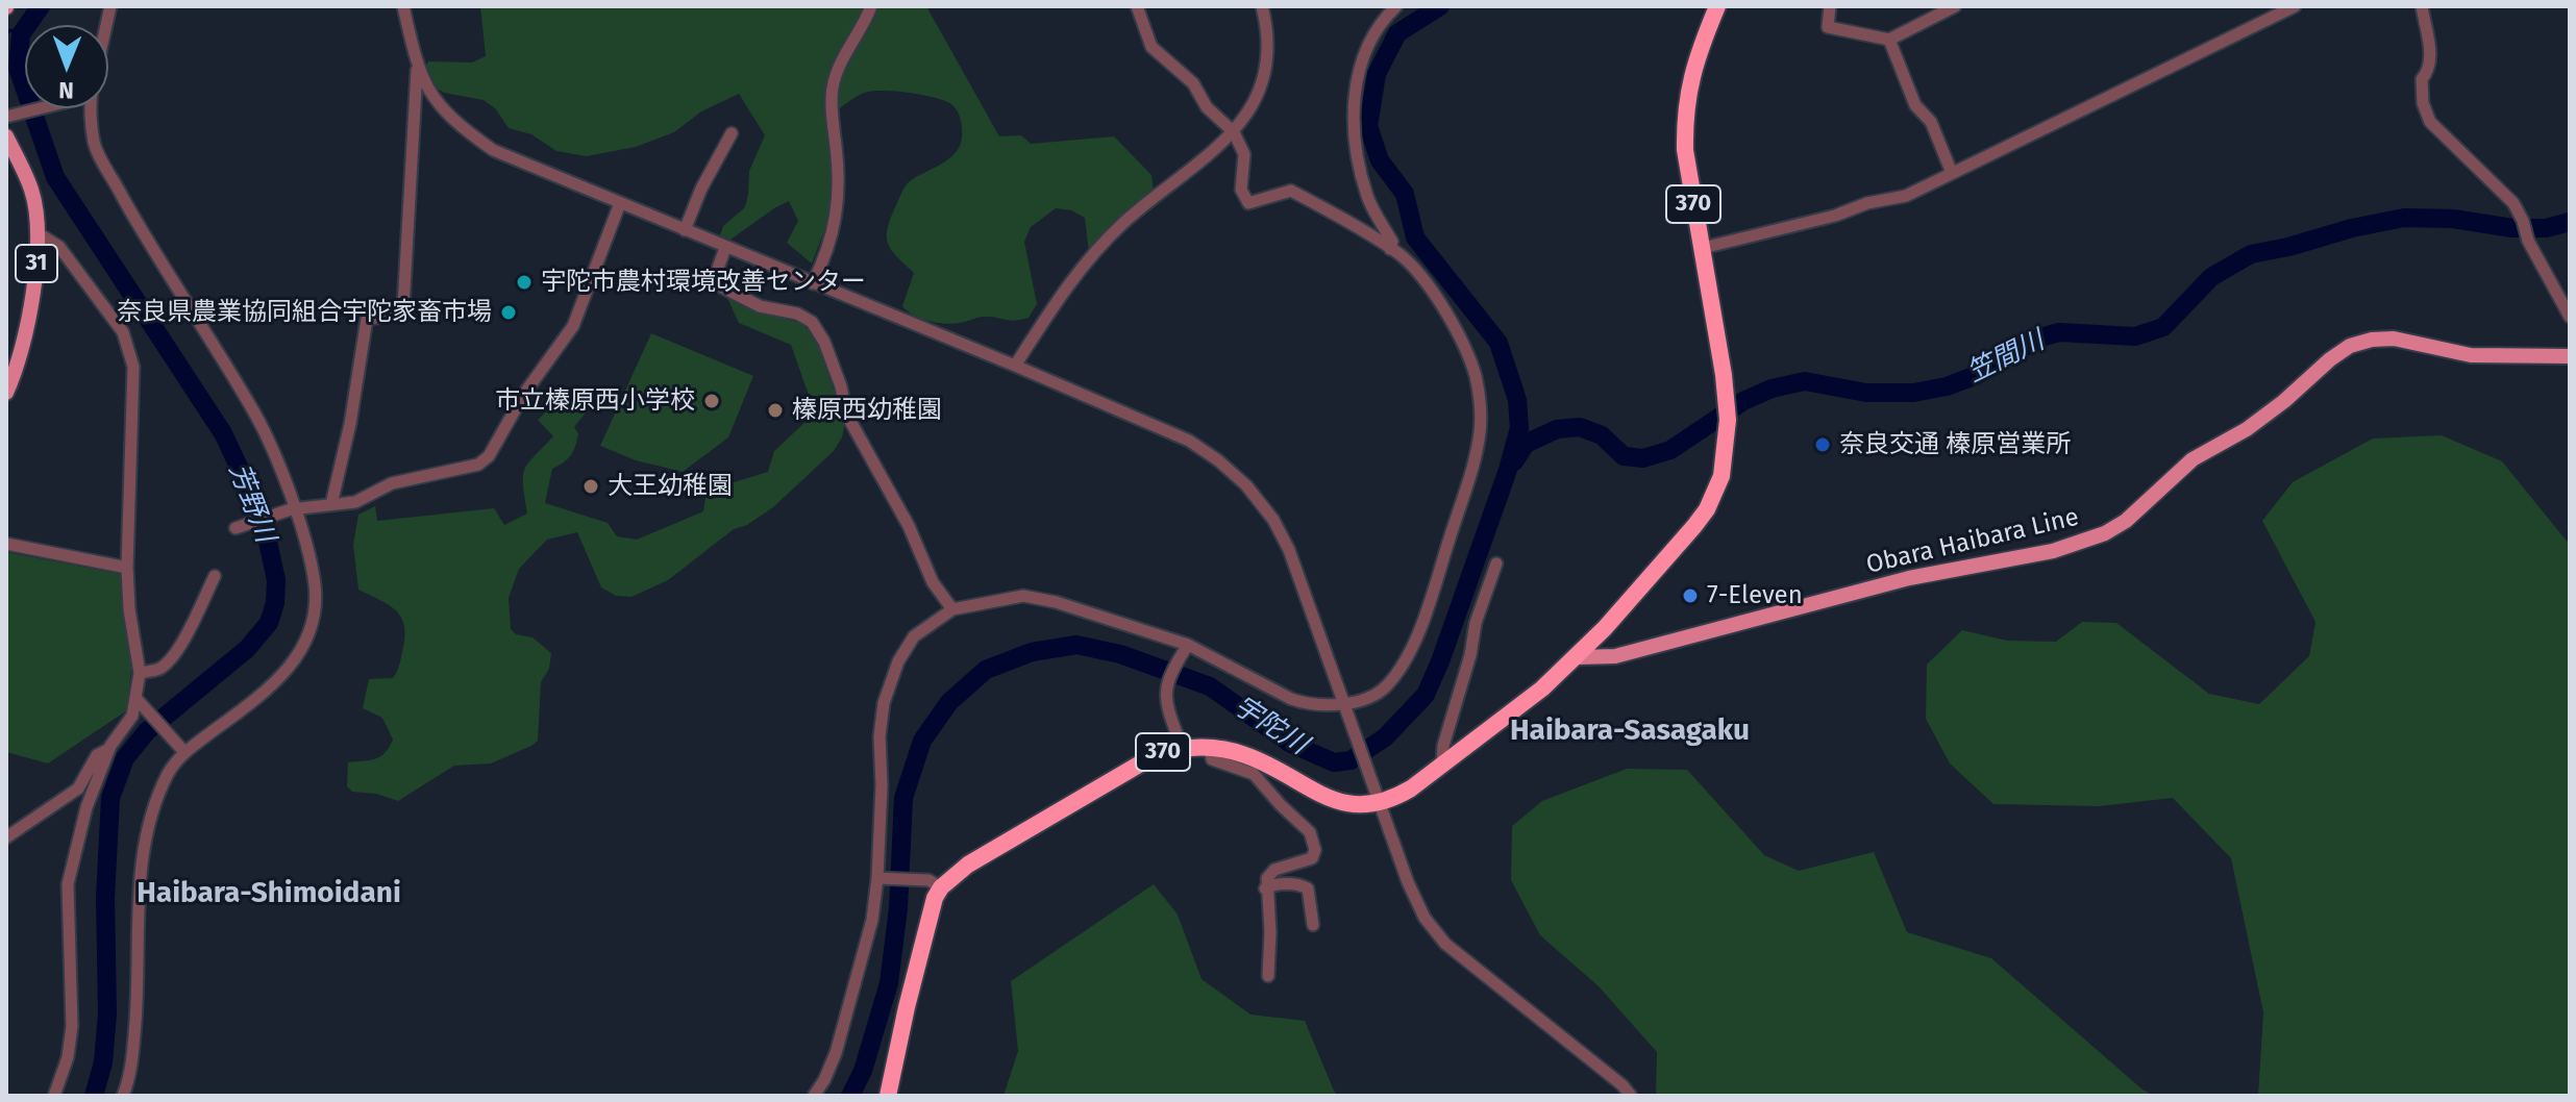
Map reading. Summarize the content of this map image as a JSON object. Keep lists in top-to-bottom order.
{
  "streets": {
    "highway": ["370"],
    "main road": ["31", "Obara Haibara Line"]
  },
  "crossings": [
    ["370", "Obara Haibara Line"]
  ],
  "districts": ["Haibara-Sasagaku", "Haibara-Shimoidani"],
  "water": ["笠間川", "芳野川", "宇陀川"],
  "places": [
    "宇陀市農村環境改善センター",
    "奈良県農業協同組合宇陀家畜市場",
    "市立榛原西小学校",
    "榛原西幼稚園",
    "奈良交通 榛原営業所",
    "大王幼稚園",
    "7-Eleven"
  ],
  "north": "bottom"
}
